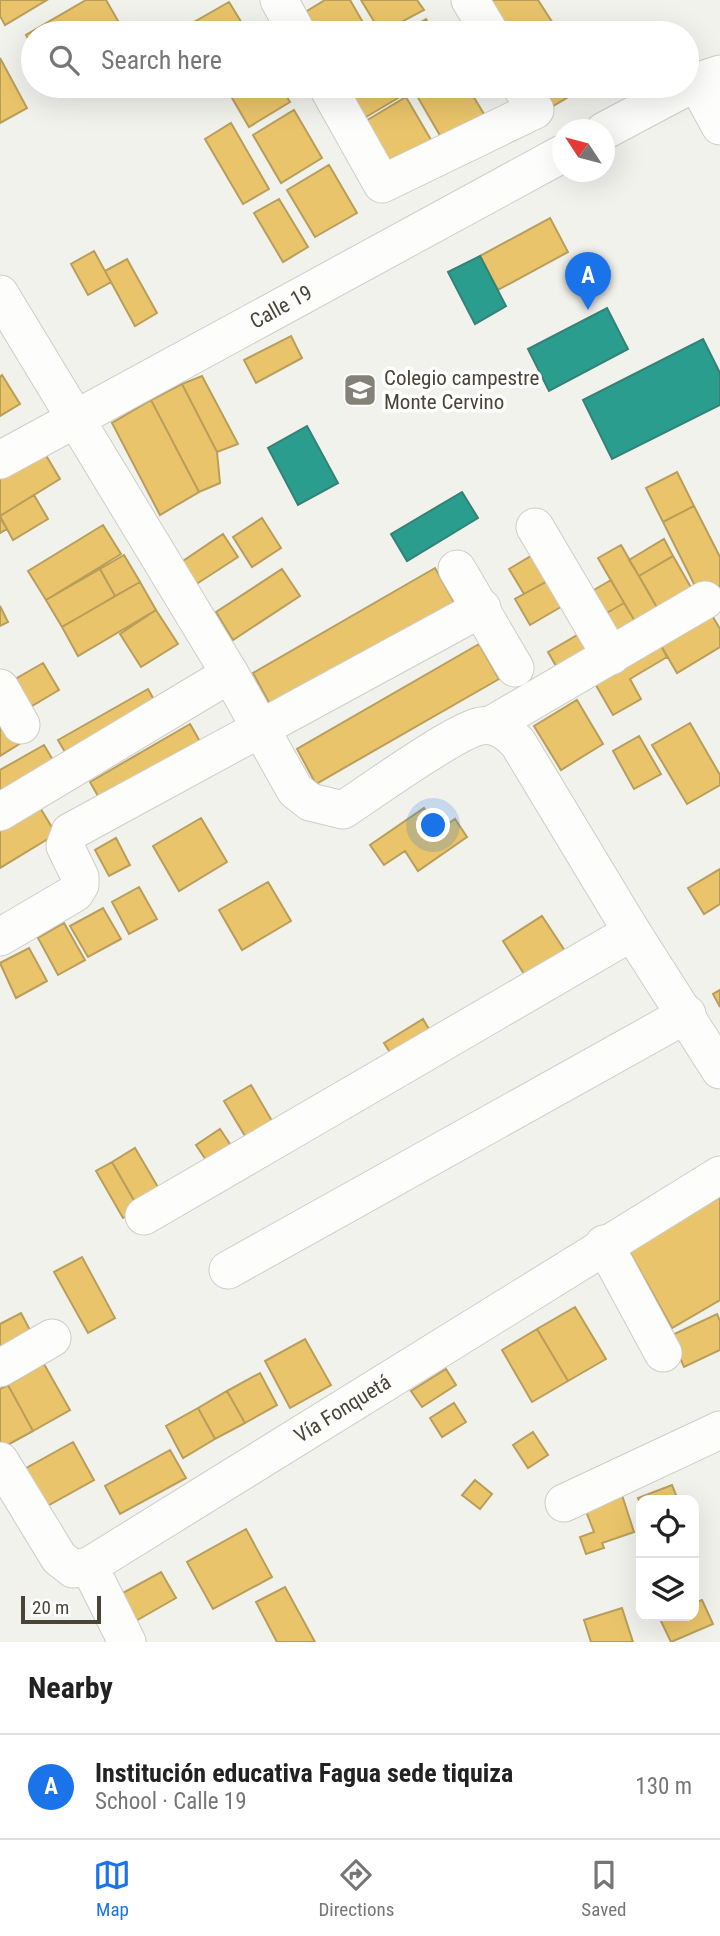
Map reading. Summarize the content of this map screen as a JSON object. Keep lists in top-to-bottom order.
{
  "streets": {
    "street": ["Calle 19", "Vía Fonquetá"]
  },
  "places": {
    "school or university": ["Colegio campestre Monte Cervino"]
  },
  "scale_bar": "20 m",
  "north": "top left",
  "page": {
    "search": "Search here",
    "pins": "A",
    "scale": "20 m",
    "heading": "Nearby",
    "list": [
      {
        "mark": "A",
        "name": "Institución educativa Fagua sede tiquiza",
        "note": "School · Calle 19",
        "value": "130 m"
      }
    ],
    "nav": ["Map", "Directions", "Saved"]
  }
}
